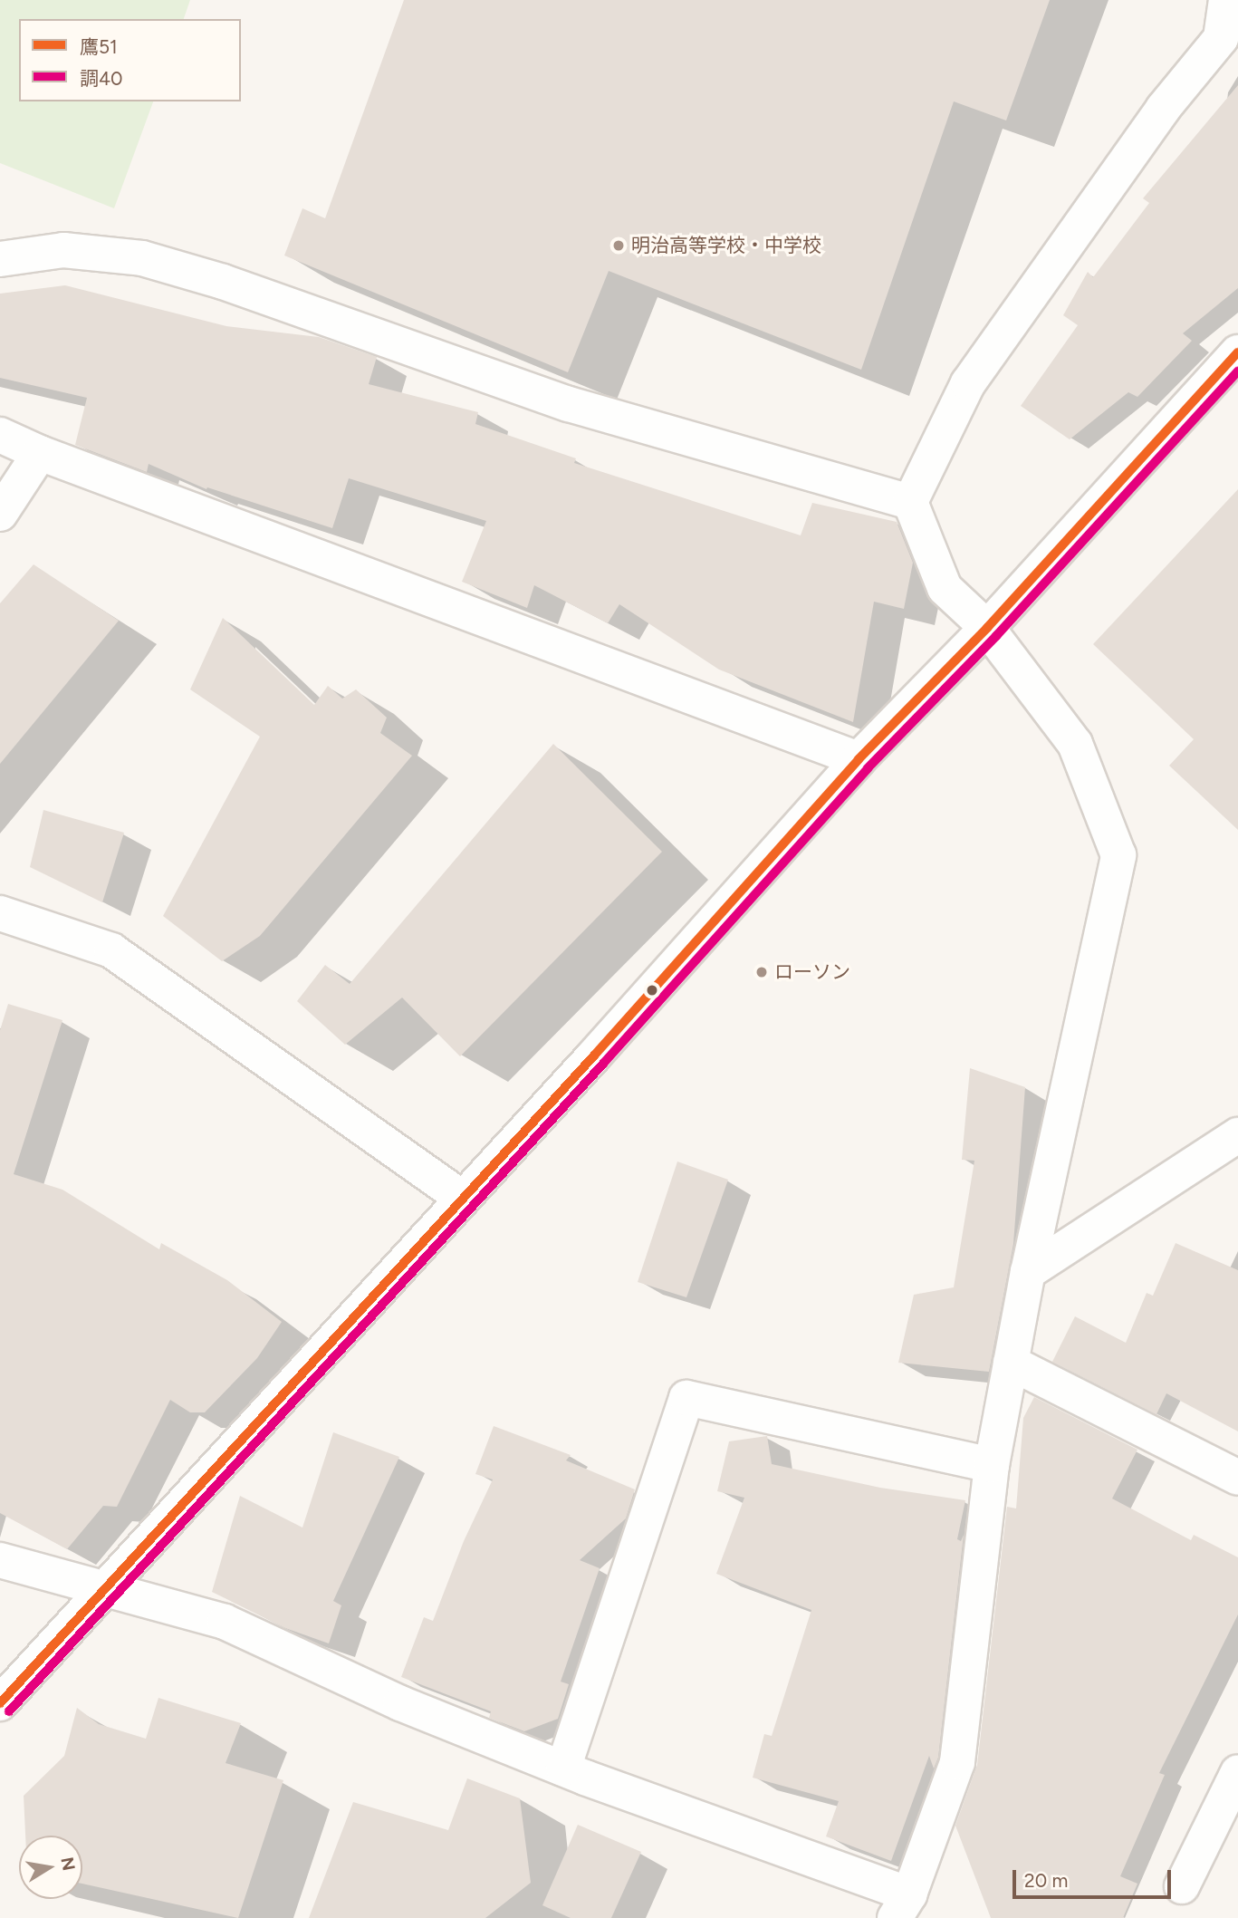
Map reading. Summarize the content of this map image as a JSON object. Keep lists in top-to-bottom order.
{
  "places": ["明治高等学校・中学校", "ローソン"],
  "lines": ["transit line 鷹51", "transit line 調40"],
  "legend": ["鷹51", "調40"],
  "scale_bar": "20 m",
  "north": "right"
}
